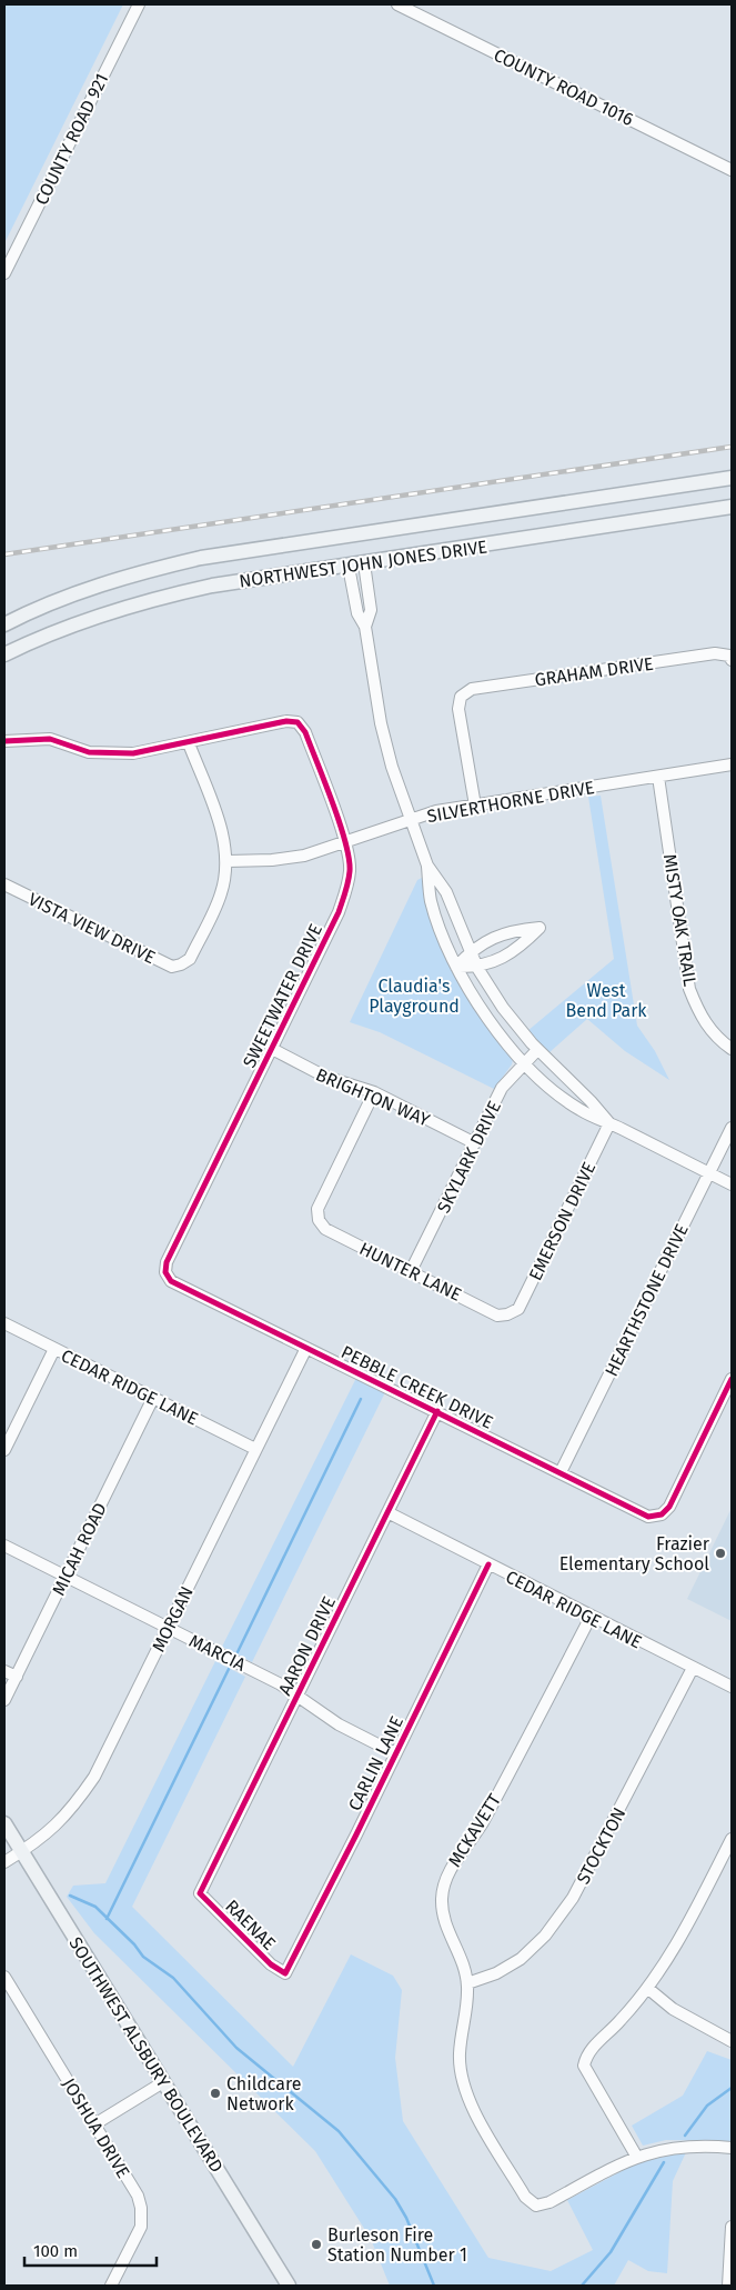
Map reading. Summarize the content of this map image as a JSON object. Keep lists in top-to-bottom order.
{
  "streets": {
    "main road": ["NORTHWEST JOHN JONES DRIVE", "SOUTHWEST ALSBURY BOULEVARD"],
    "street": [
      "COUNTY ROAD 1016",
      "COUNTY ROAD 921",
      "GRAHAM DRIVE",
      "SILVERTHORNE DRIVE",
      "MISTY OAK TRAIL",
      "VISTA VIEW DRIVE",
      "SWEETWATER DRIVE",
      "BRIGHTON WAY",
      "SKYLARK DRIVE",
      "EMERSON DRIVE",
      "HUNTER LANE",
      "HEARTHSTONE DRIVE",
      "CEDAR RIDGE LANE",
      "PEBBLE CREEK DRIVE",
      "MICAH ROAD",
      "MORGAN",
      "AARON DRIVE",
      "MARCIA",
      "CARLIN LANE",
      "MCKAVETT",
      "STOCKTON",
      "RAENAE",
      "JOSHUA DRIVE"
    ]
  },
  "crossings": [
    ["GRAHAM DRIVE", "SILVERTHORNE DRIVE"],
    ["SILVERTHORNE DRIVE", "MISTY OAK TRAIL"],
    ["SILVERTHORNE DRIVE", "VISTA VIEW DRIVE"],
    ["SILVERTHORNE DRIVE", "SWEETWATER DRIVE"],
    ["SWEETWATER DRIVE", "BRIGHTON WAY"],
    ["SWEETWATER DRIVE", "PEBBLE CREEK DRIVE"],
    ["BRIGHTON WAY", "SKYLARK DRIVE"],
    ["BRIGHTON WAY", "HUNTER LANE"],
    ["SKYLARK DRIVE", "HUNTER LANE"],
    ["EMERSON DRIVE", "HUNTER LANE"],
    ["HEARTHSTONE DRIVE", "PEBBLE CREEK DRIVE"],
    ["CEDAR RIDGE LANE", "MICAH ROAD"],
    ["CEDAR RIDGE LANE", "MORGAN"],
    ["CEDAR RIDGE LANE", "AARON DRIVE"],
    ["CEDAR RIDGE LANE", "CARLIN LANE"],
    ["CEDAR RIDGE LANE", "MCKAVETT"],
    ["CEDAR RIDGE LANE", "STOCKTON"],
    ["PEBBLE CREEK DRIVE", "MORGAN"],
    ["PEBBLE CREEK DRIVE", "AARON DRIVE"],
    ["MICAH ROAD", "MARCIA"],
    ["MORGAN", "MARCIA"],
    ["MORGAN", "SOUTHWEST ALSBURY BOULEVARD"],
    ["AARON DRIVE", "MARCIA"],
    ["AARON DRIVE", "RAENAE"],
    ["MARCIA", "CARLIN LANE"],
    ["CARLIN LANE", "RAENAE"],
    ["MCKAVETT", "STOCKTON"]
  ],
  "parks": ["Claudia's Playground", "West Bend Park"],
  "places": ["Frazier Elementary School", "Childcare Network", "Burleson Fire Station Number 1"],
  "scale_bar": "100 m"
}
